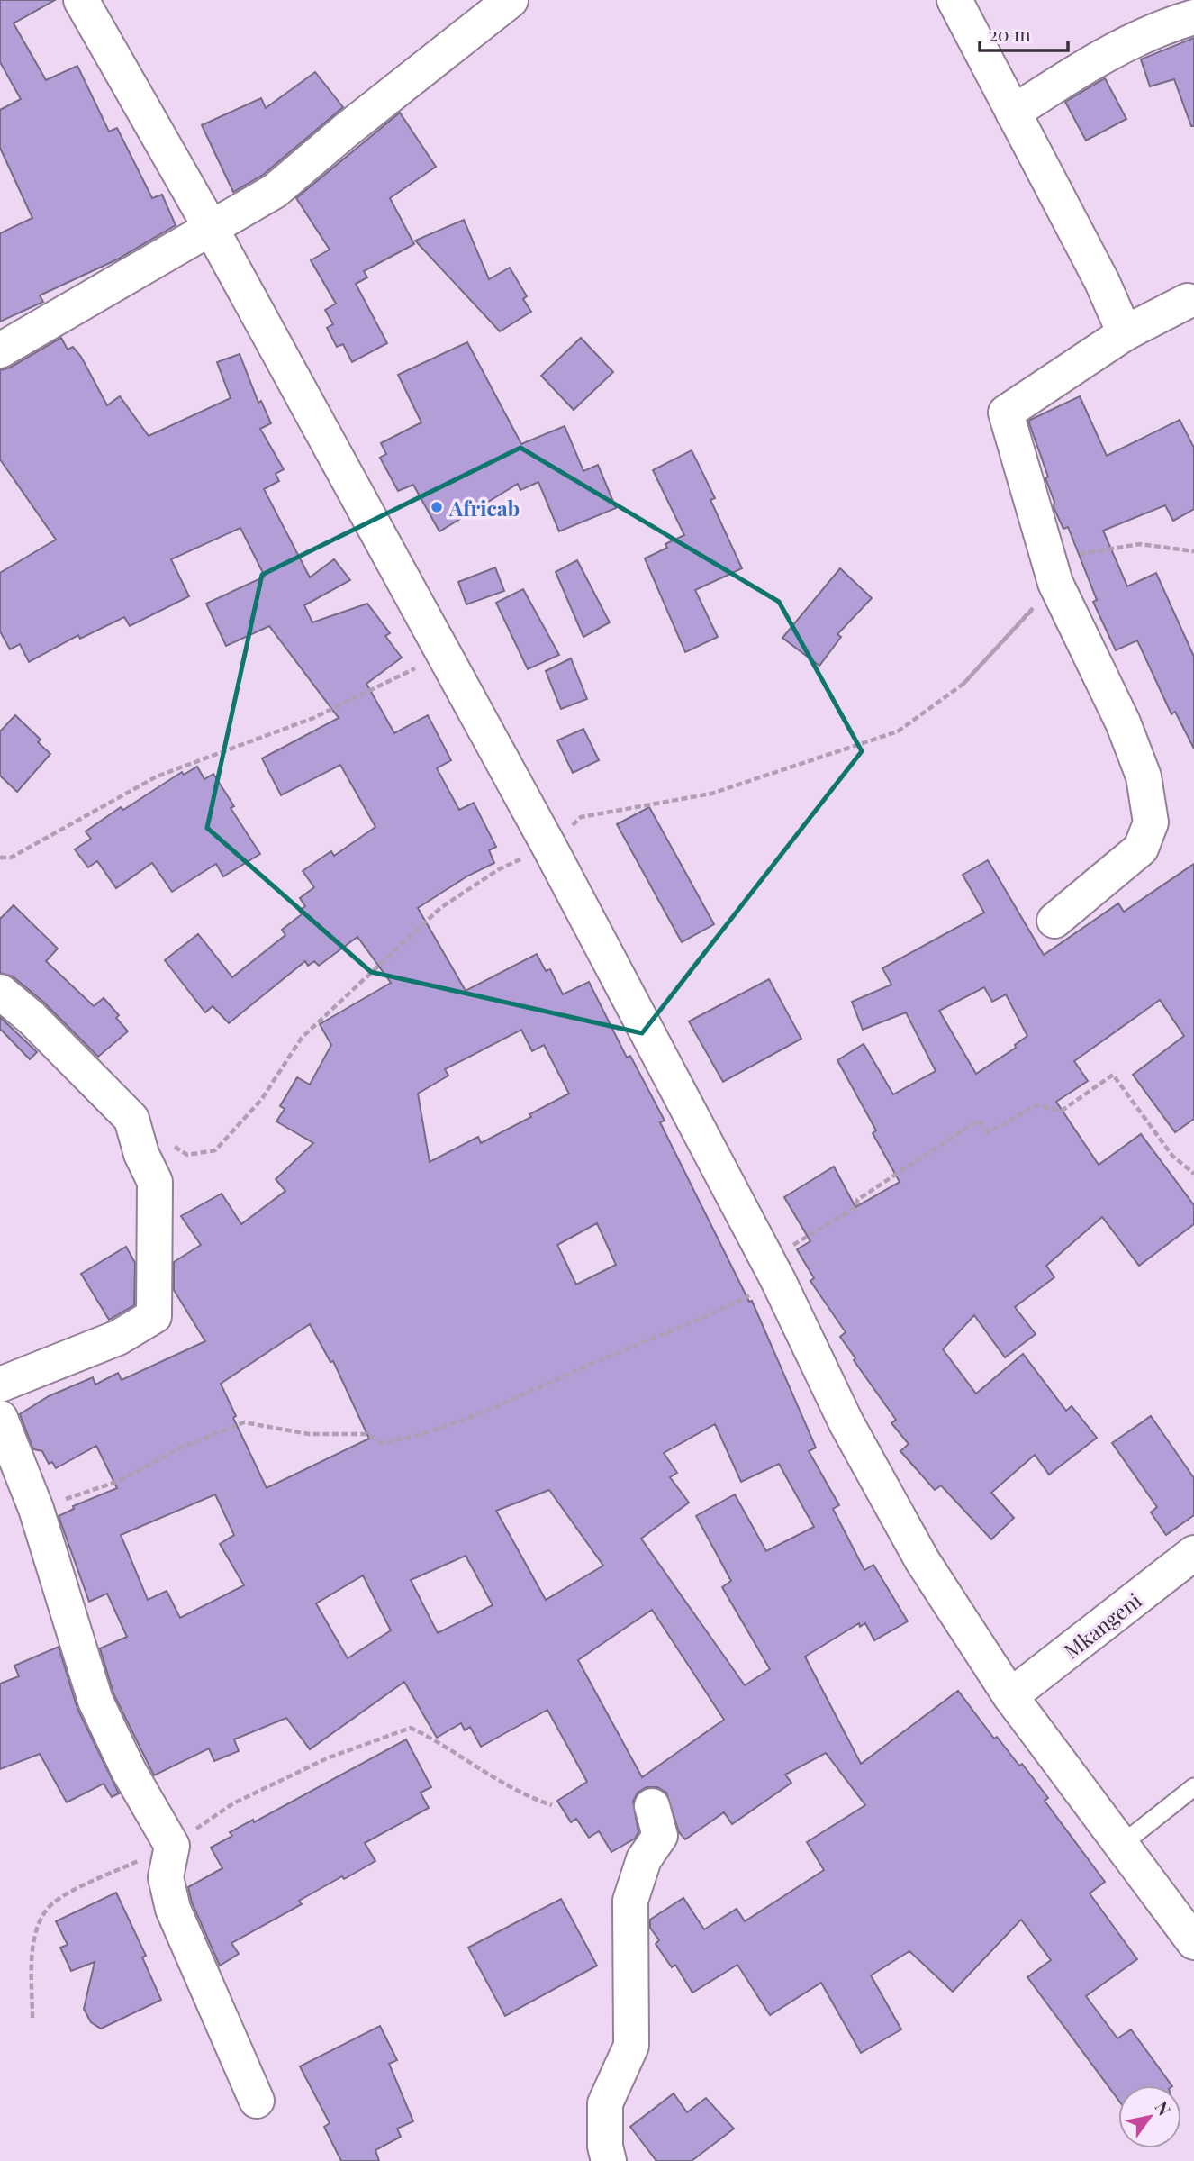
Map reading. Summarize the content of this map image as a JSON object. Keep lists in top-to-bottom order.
{
  "streets": {
    "street": ["Mkangeni"]
  },
  "places": ["Africab"],
  "scale_bar": "20 m",
  "north": "top right"
}
